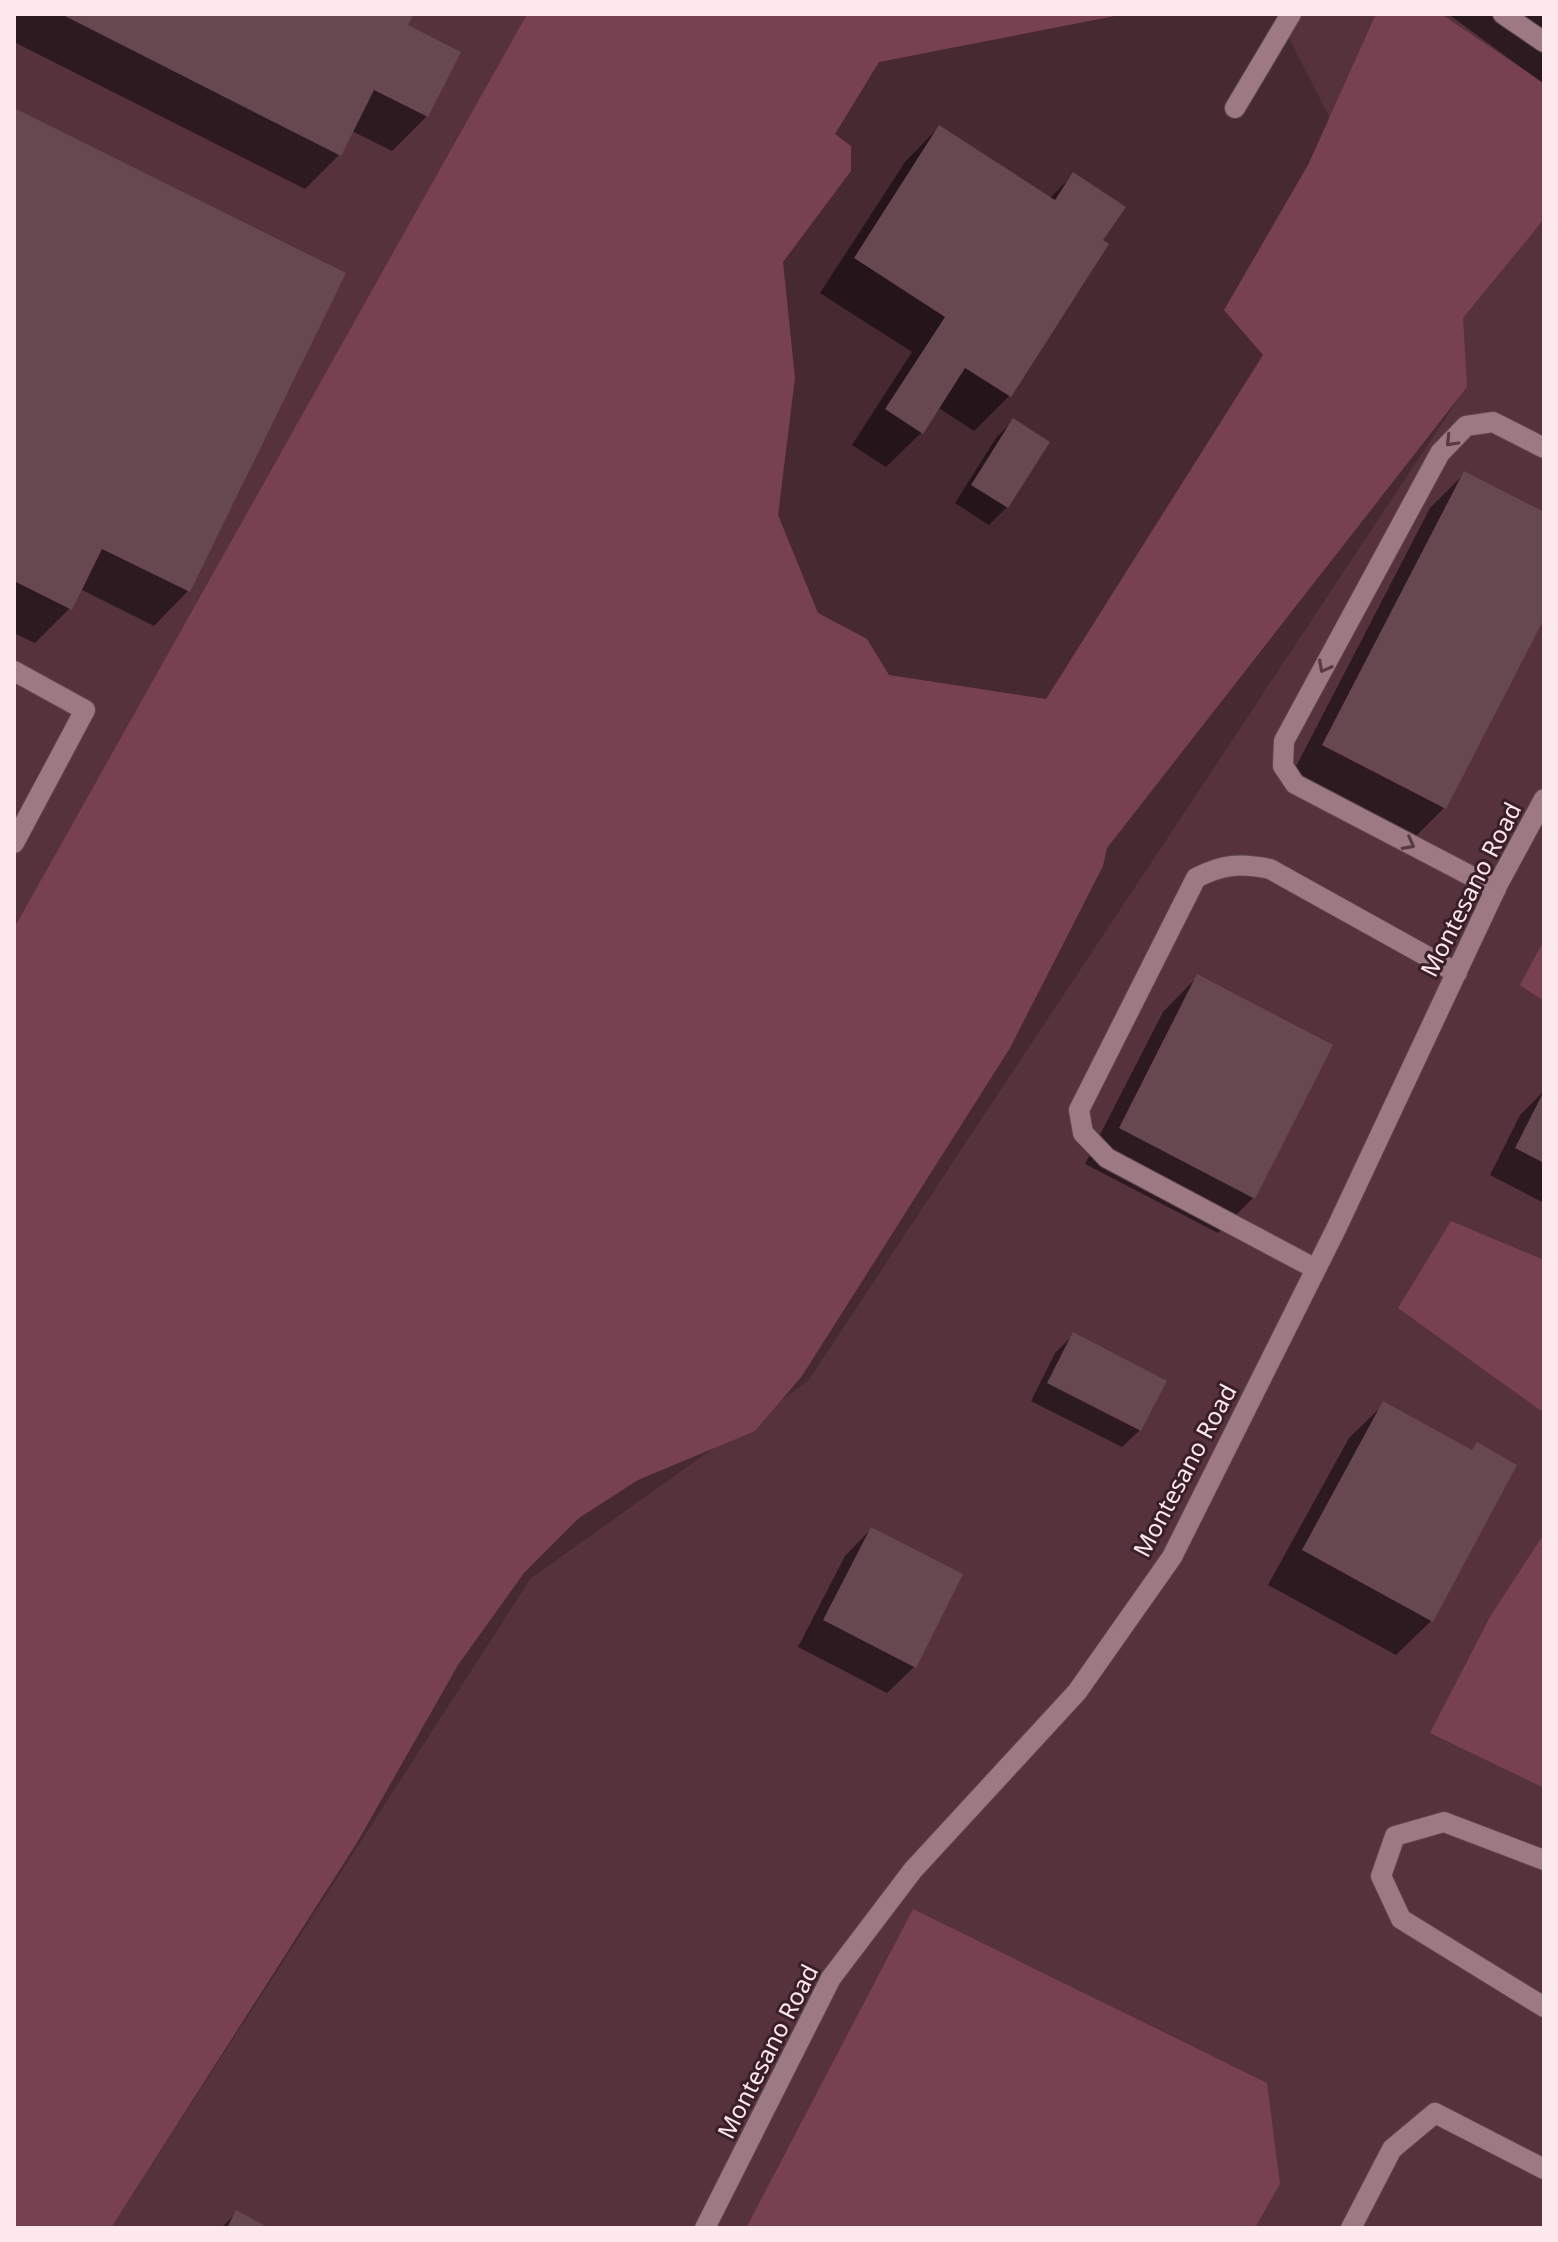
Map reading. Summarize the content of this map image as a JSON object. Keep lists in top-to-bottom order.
{
  "streets": {
    "street": ["Montesano Road"]
  }
}
